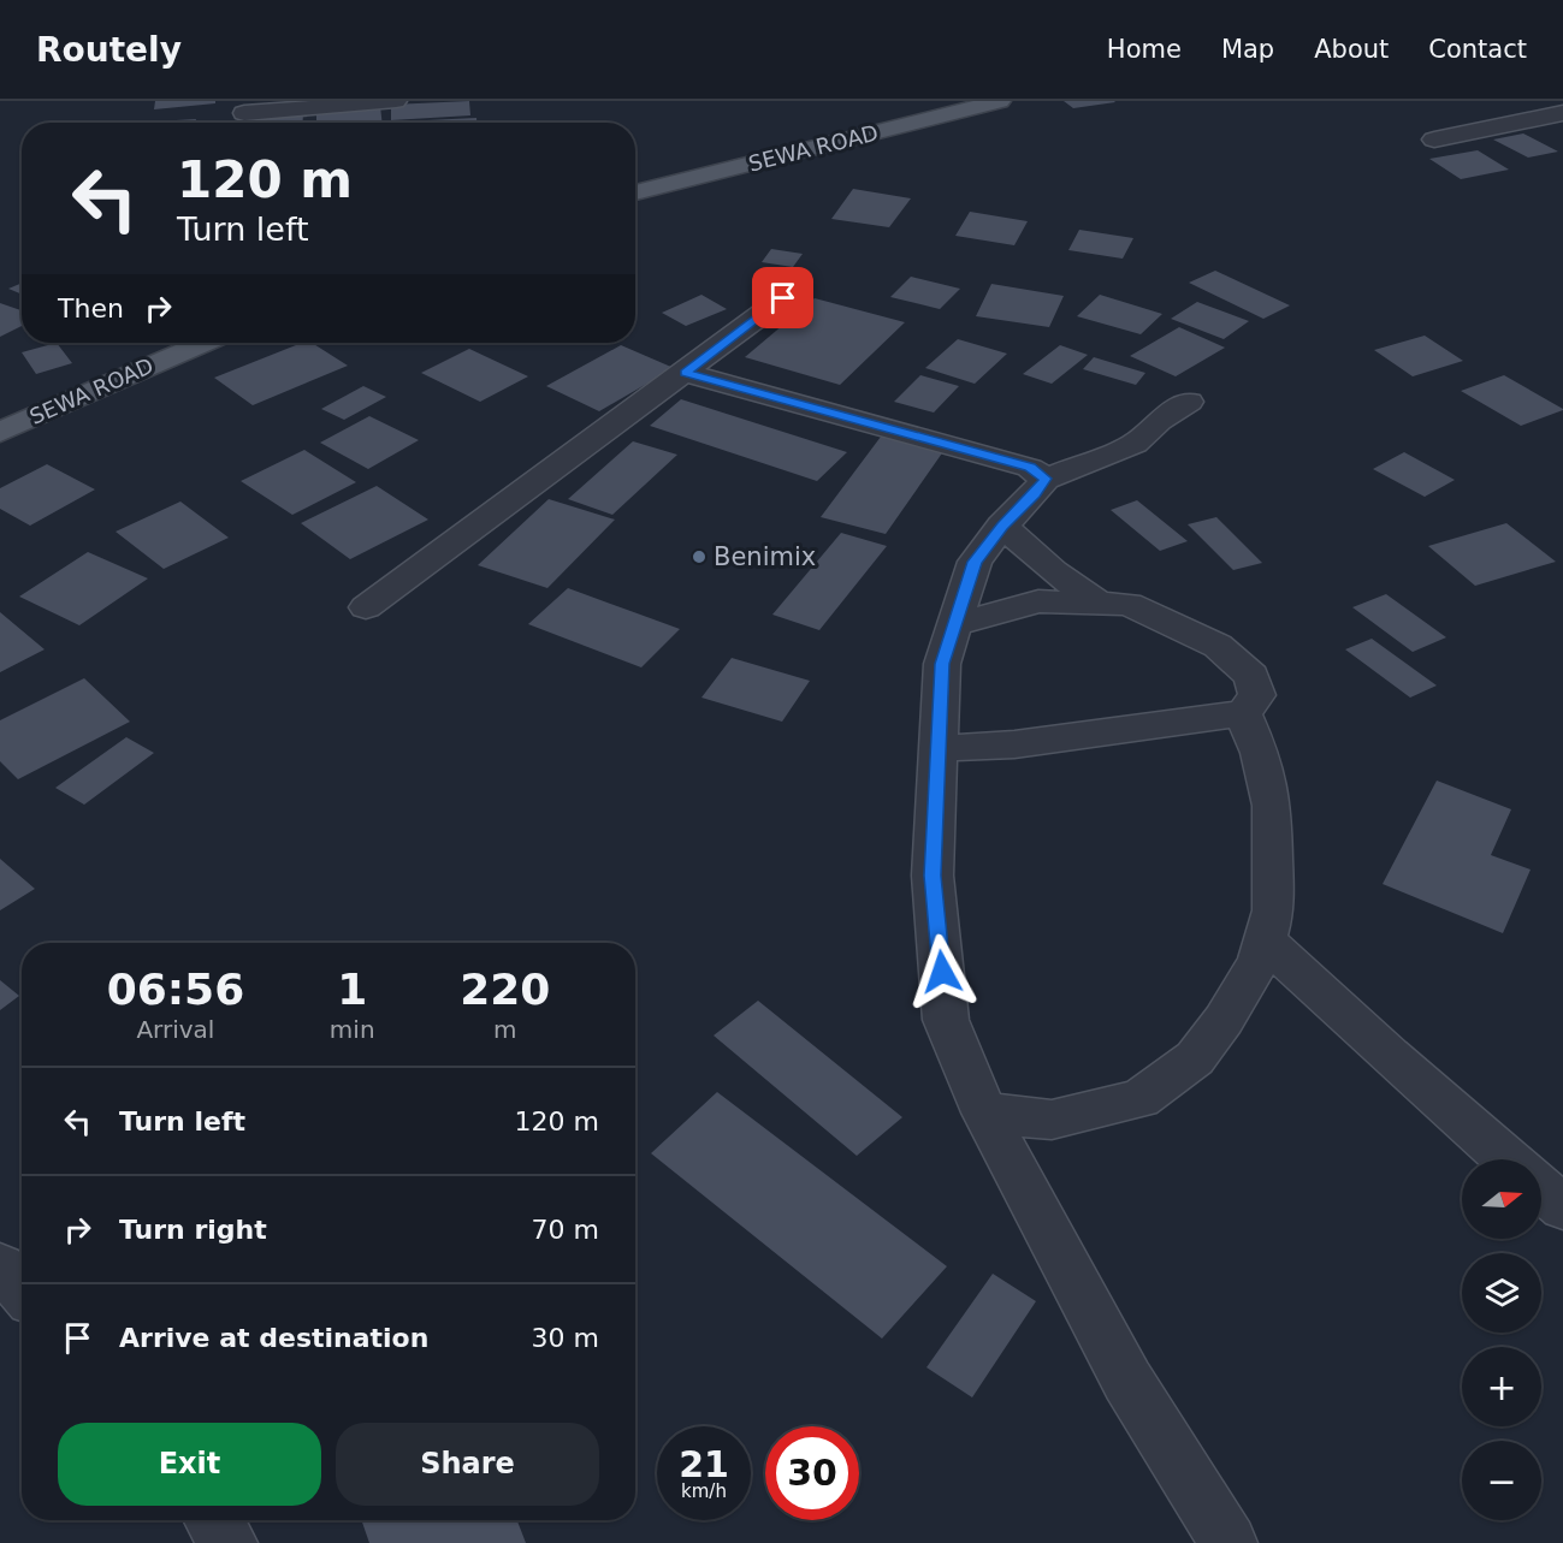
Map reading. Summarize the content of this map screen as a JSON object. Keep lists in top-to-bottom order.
{
  "streets": {
    "main road": ["SEWA ROAD"]
  },
  "places": ["Benimix"],
  "north": "right",
  "page": {
    "header": "Routely",
    "nav": [
      "Home",
      "Map",
      "About",
      "Contact"
    ],
    "turn": ["120 m", "Turn left"],
    "then": "Then",
    "eta": [
      "06:56",
      "Arrival",
      "1",
      "min",
      "220",
      "m"
    ],
    "list": [
      {
        "name": "Turn left",
        "value": "120 m"
      },
      {
        "name": "Turn right",
        "value": "70 m"
      },
      {
        "name": "Arrive at destination",
        "value": "30 m"
      }
    ],
    "map_buttons": ["+", "−"],
    "buttons": ["Exit", "Share"],
    "speed": "21 km/h",
    "limit": "30"
  }
}
